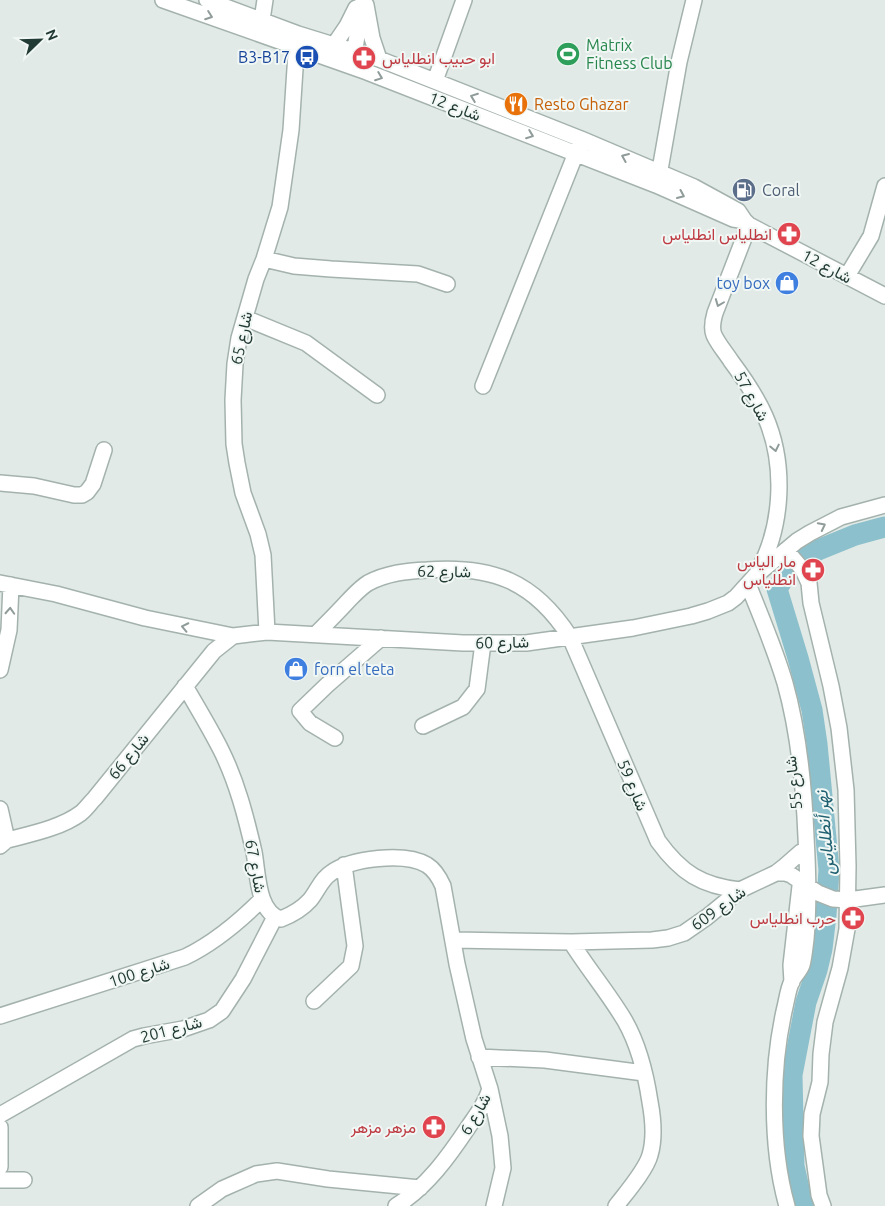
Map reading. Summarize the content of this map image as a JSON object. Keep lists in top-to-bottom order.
{
  "streets": {
    "street": [
      "شارع 12",
      "شارع 65",
      "شارع 57",
      "شارع 62",
      "شارع 60",
      "شارع 66",
      "شارع 55",
      "شارع 59",
      "شارع 67",
      "شارع 609",
      "شارع 100",
      "شارع 201",
      "شارع 6"
    ]
  },
  "crossings": [
    ["شارع 12", "شارع 65"],
    ["شارع 12", "شارع 57"],
    ["شارع 65", "شارع 60"],
    ["شارع 57", "شارع 60"],
    ["شارع 57", "شارع 55"],
    ["شارع 62", "شارع 60"],
    ["شارع 62", "شارع 59"],
    ["شارع 60", "شارع 66"],
    ["شارع 60", "شارع 55"],
    ["شارع 60", "شارع 59"],
    ["شارع 66", "شارع 67"],
    ["شارع 55", "شارع 609"],
    ["شارع 59", "شارع 609"],
    ["شارع 67", "شارع 100"],
    ["شارع 67", "شارع 201"],
    ["شارع 609", "شارع 6"]
  ],
  "one_way": ["شارع 57"],
  "water": ["نهر أنطلياس"],
  "places": {
    "sports": ["Matrix Fitness Club"],
    "bus stop": ["B3-B17"],
    "pharmacy": [
      "ابو حبيب انطلياس",
      "انطلياس انطلياس",
      "مار الياس انطلياس",
      "حرب انطلياس",
      "مزهر مزهر"
    ],
    "restaurant": ["Resto Ghazar"],
    "fuel station": ["Coral"],
    "shop": ["toy box", "forn el teta"]
  },
  "north": "top right"
}
